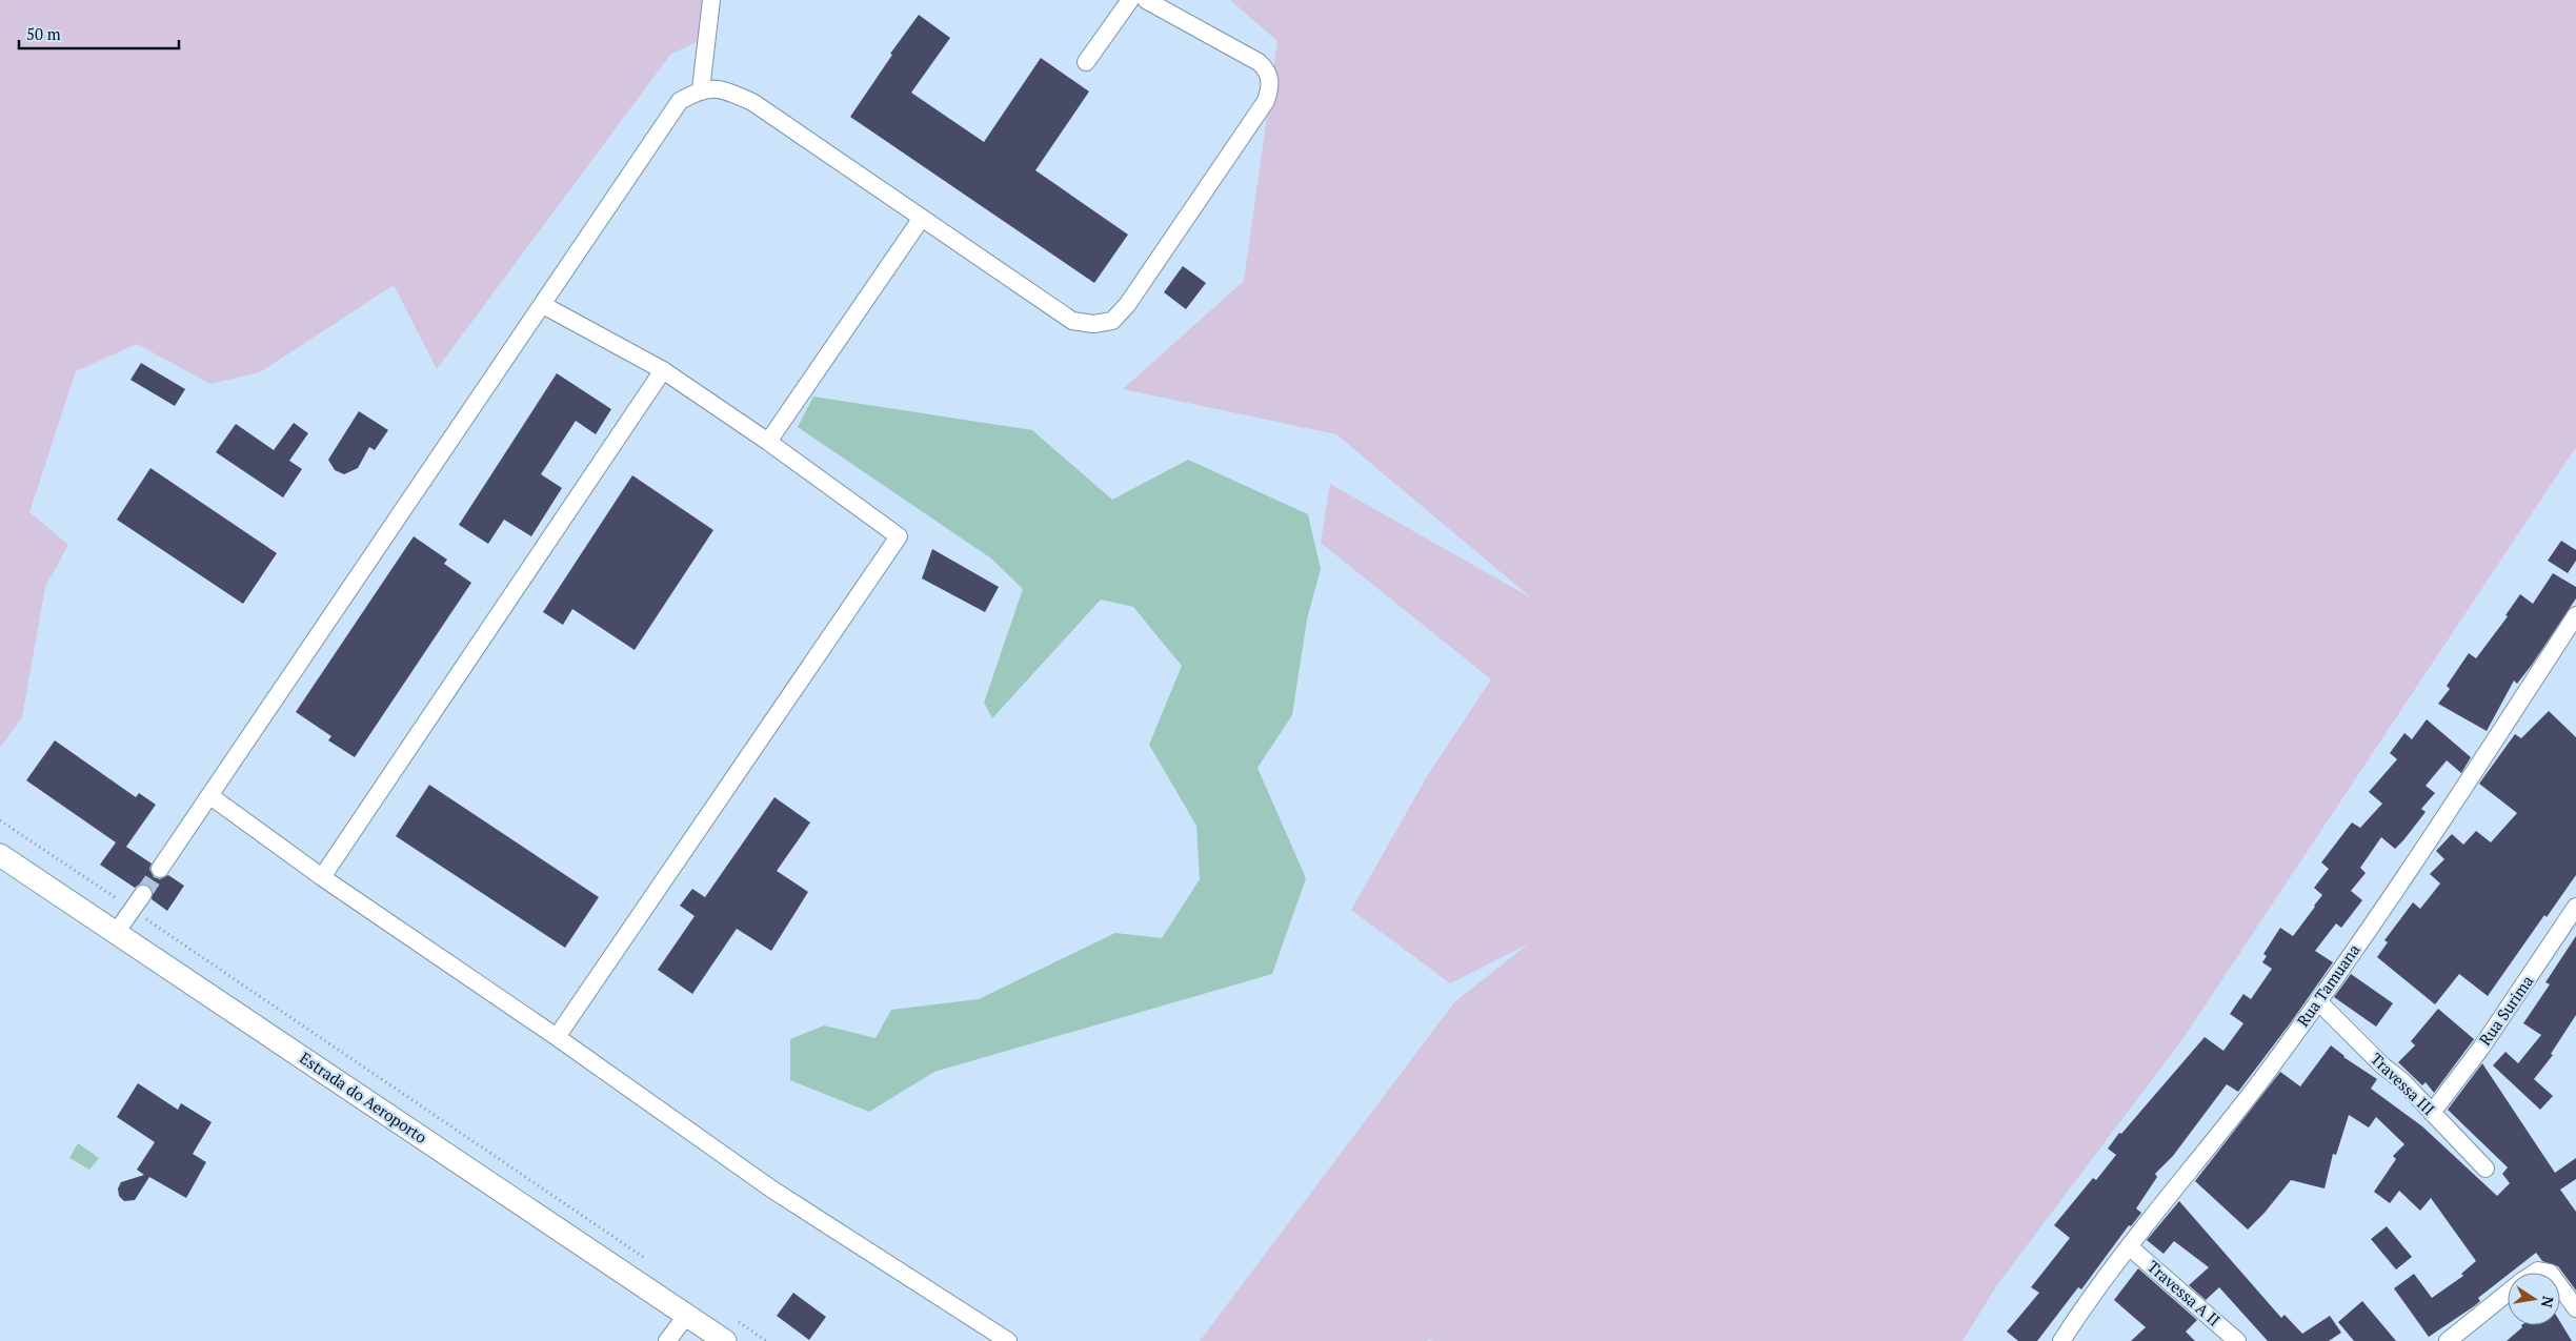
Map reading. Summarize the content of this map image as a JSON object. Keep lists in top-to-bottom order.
{
  "streets": {
    "street": [
      "Rua Tamuana",
      "Rua Surima",
      "Travessa III",
      "Estrada do Aeroporto",
      "Travessa A II"
    ]
  },
  "crossings": [
    ["Rua Tamuana", "Travessa III"],
    ["Rua Tamuana", "Travessa A II"],
    ["Rua Surima", "Travessa III"]
  ],
  "scale_bar": "50 m",
  "north": "right"
}
